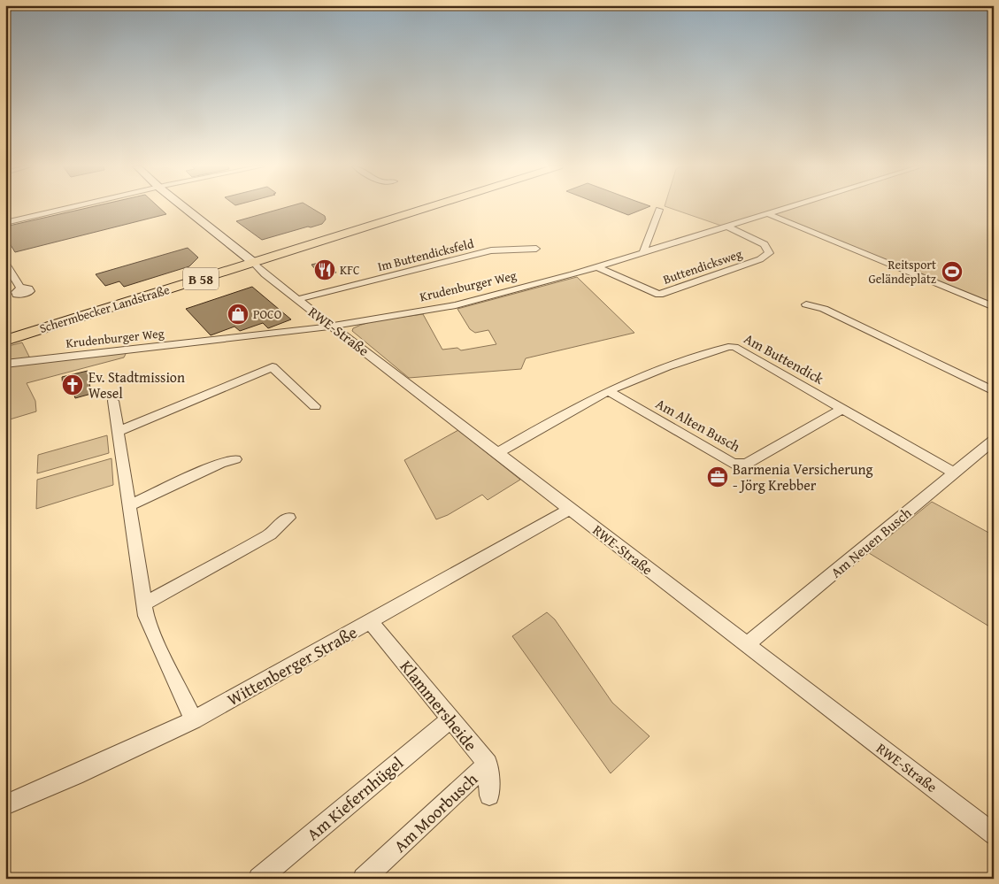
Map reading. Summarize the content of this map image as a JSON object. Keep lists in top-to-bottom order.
{
  "streets": {
    "main road": ["B 58", "Schermbecker Landstraße"],
    "street": [
      "Im Buttendicksfeld",
      "Buttendicksweg",
      "Krudenburger Weg",
      "RWE-Straße",
      "Am Buttendick",
      "Am Alten Busch",
      "Am Neuen Busch",
      "Wittenberger Straße",
      "Klammersheide",
      "Am Kiefernhügel",
      "Am Moorbusch"
    ]
  },
  "crossings": [
    ["Im Buttendicksfeld", "RWE-Straße"],
    ["Buttendicksweg", "Krudenburger Weg"],
    ["Krudenburger Weg", "RWE-Straße"],
    ["Schermbecker Landstraße", "RWE-Straße"],
    ["RWE-Straße", "Am Buttendick"],
    ["RWE-Straße", "Am Neuen Busch"],
    ["RWE-Straße", "Wittenberger Straße"],
    ["Am Buttendick", "Am Alten Busch"],
    ["Am Buttendick", "Am Neuen Busch"],
    ["Wittenberger Straße", "Klammersheide"],
    ["Klammersheide", "Am Kiefernhügel"],
    ["Klammersheide", "Am Moorbusch"]
  ],
  "places": {
    "restaurant": ["KFC"],
    "sports": ["Reitsport Geländeplatz"],
    "shop": ["POCO"],
    "church": ["Ev. Stadtmission Wesel"],
    "office": ["Barmenia Versicherung - Jörg Krebber"]
  }
}
